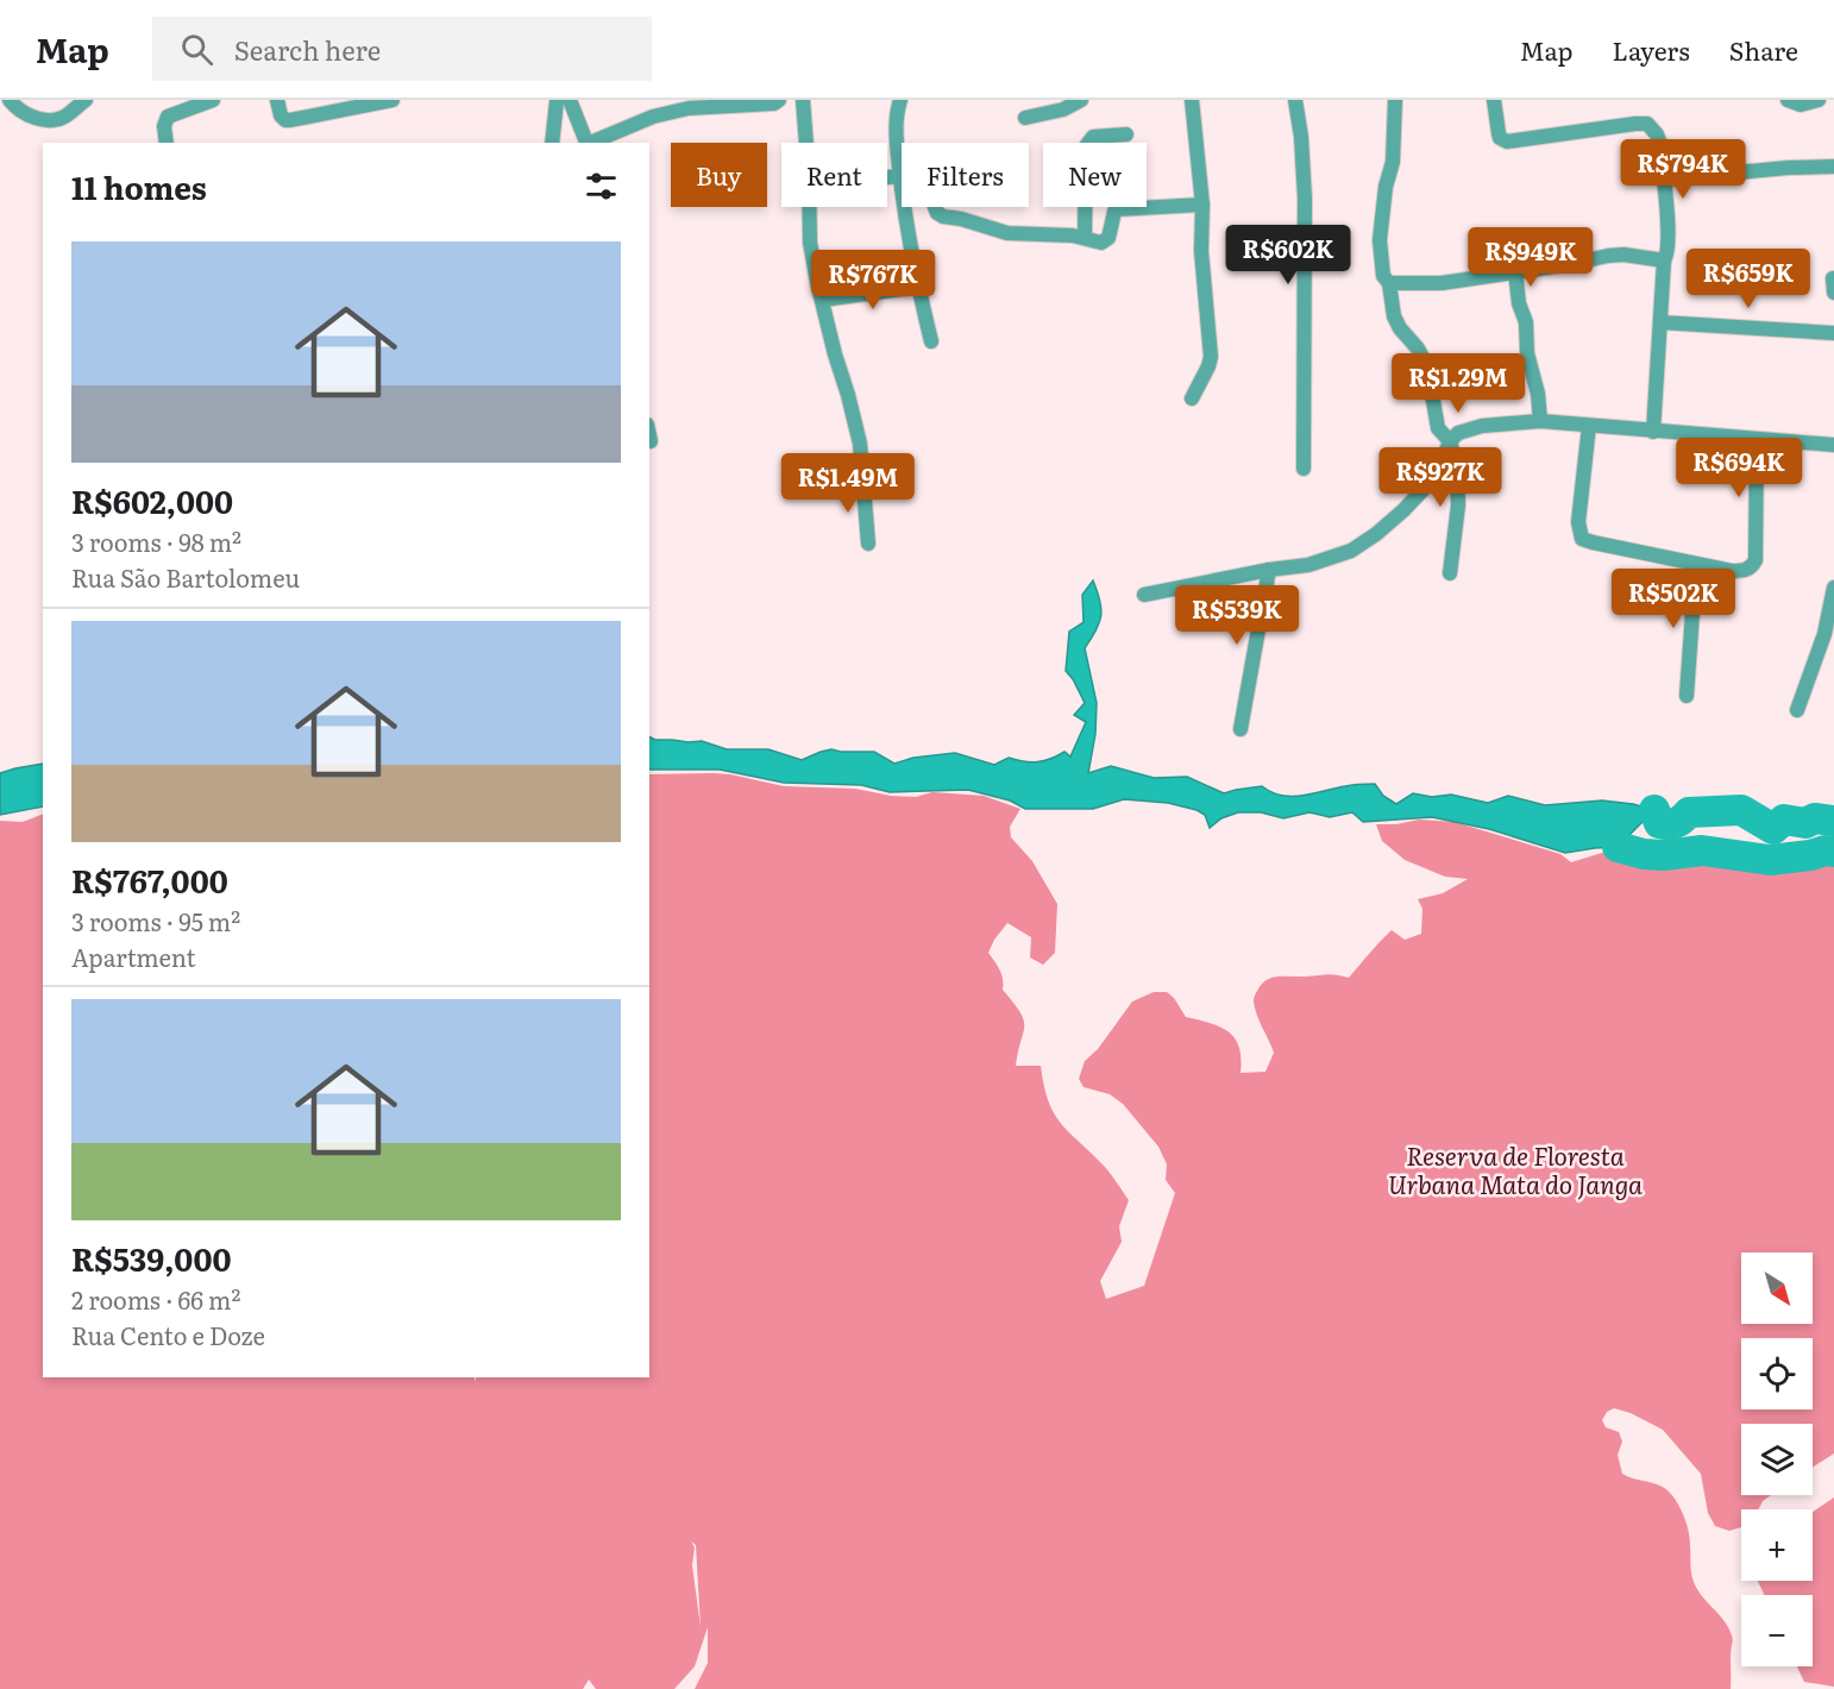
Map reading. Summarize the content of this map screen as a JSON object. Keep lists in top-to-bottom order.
{
  "parks": ["Reserva de Floresta Urbana Mata do Janga"],
  "north": "bottom right",
  "page": {
    "header": "Map",
    "search": "Search here",
    "nav": ["Map", "Layers", "Share"],
    "price": [
      "R$794K",
      "R$602K",
      "R$949K",
      "R$659K",
      "R$767K",
      "R$1.29M",
      "R$694K",
      "R$927K",
      "R$1.49M",
      "R$502K",
      "R$539K"
    ],
    "chip": [
      "Buy",
      "Rent",
      "Filters",
      "New"
    ],
    "heading": "11 homes",
    "list": [
      {
        "name": "R$602,000",
        "note": "3 rooms · 98 m² · Rua São Bartolomeu"
      },
      {
        "name": "R$767,000",
        "note": "3 rooms · 95 m² · Apartment"
      },
      {
        "name": "R$539,000",
        "note": "2 rooms · 66 m² · Rua Cento e Doze"
      }
    ],
    "map_buttons": ["+", "−"]
  }
}
